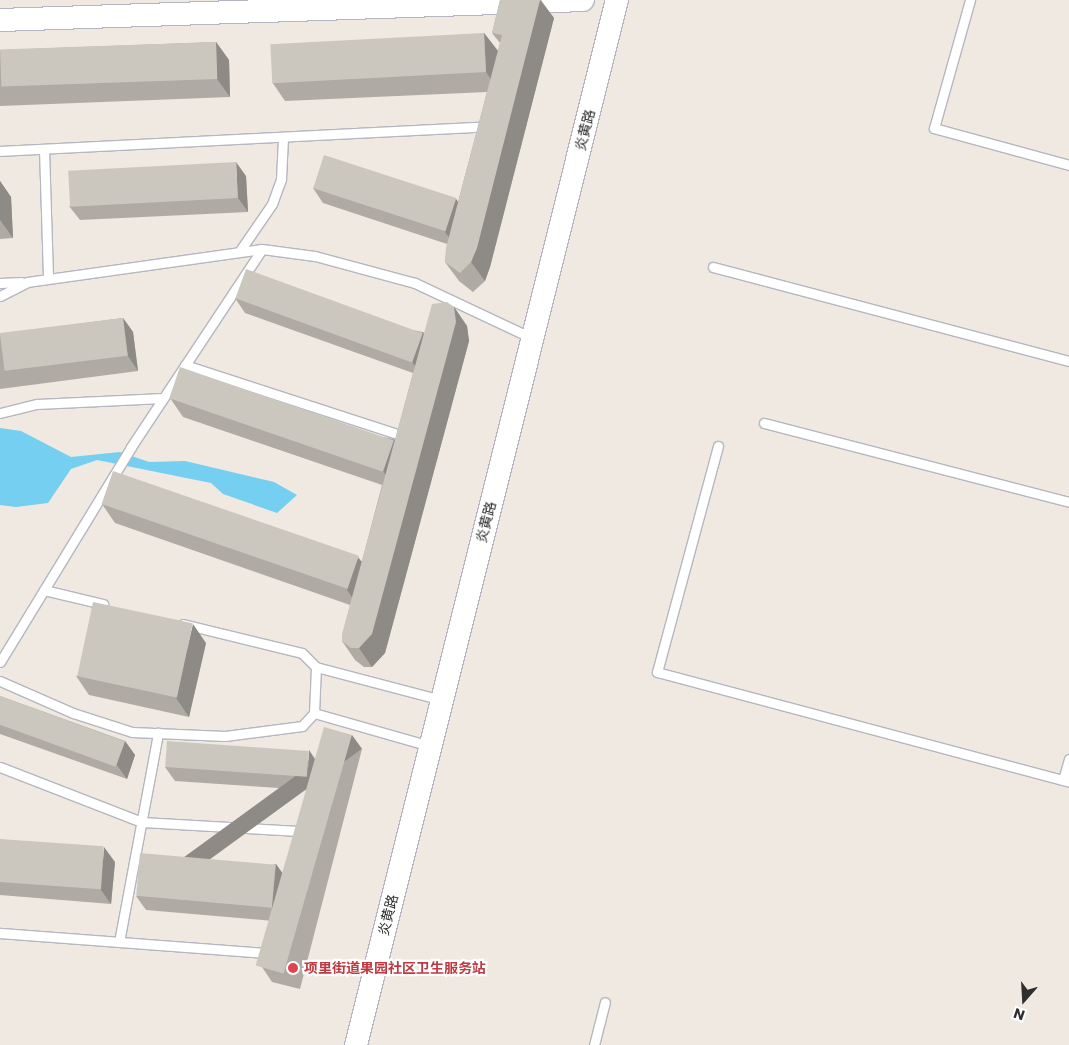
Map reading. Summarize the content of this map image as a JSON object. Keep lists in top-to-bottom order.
{
  "streets": {
    "street": ["炎黄路"]
  },
  "places": ["项里街道果园社区卫生服务站"],
  "north": "bottom"
}
